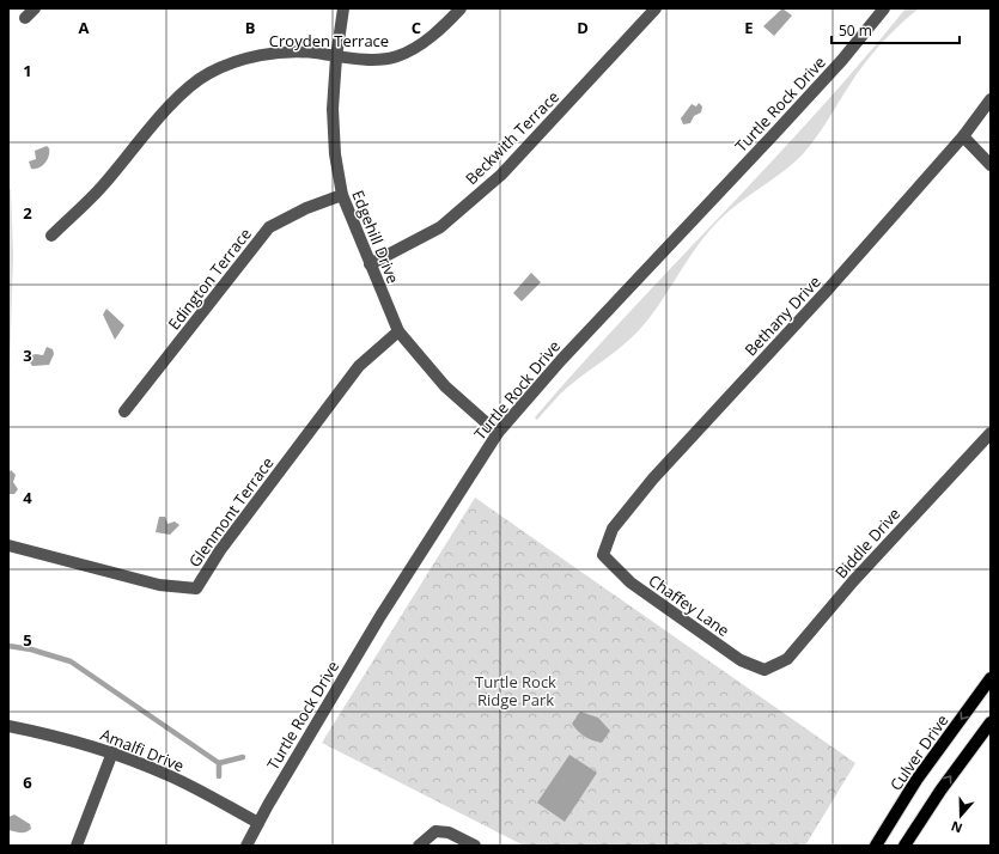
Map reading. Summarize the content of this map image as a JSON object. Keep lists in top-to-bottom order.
{
  "streets": {
    "main road": ["Culver Drive"],
    "street": [
      "Croyden Terrace",
      "Turtle Rock Drive",
      "Beckwith Terrace",
      "Edgehill Drive",
      "Edington Terrace",
      "Bethany Drive",
      "Glenmont Terrace",
      "Biddle Drive",
      "Chaffey Lane",
      "Amalfi Drive"
    ]
  },
  "crossings": [
    ["Croyden Terrace", "Edgehill Drive"],
    ["Turtle Rock Drive", "Edgehill Drive"],
    ["Turtle Rock Drive", "Amalfi Drive"],
    ["Beckwith Terrace", "Edgehill Drive"],
    ["Edgehill Drive", "Edington Terrace"],
    ["Edgehill Drive", "Glenmont Terrace"],
    ["Bethany Drive", "Chaffey Lane"],
    ["Biddle Drive", "Chaffey Lane"]
  ],
  "parks": ["Turtle Rock Ridge Park"],
  "scale_bar": "50 m",
  "north": "bottom",
  "grid": {
    "columns": [
      "A",
      "B",
      "C",
      "D",
      "E"
    ],
    "rows": [
      "1",
      "2",
      "3",
      "4",
      "5",
      "6"
    ]
  }
}
